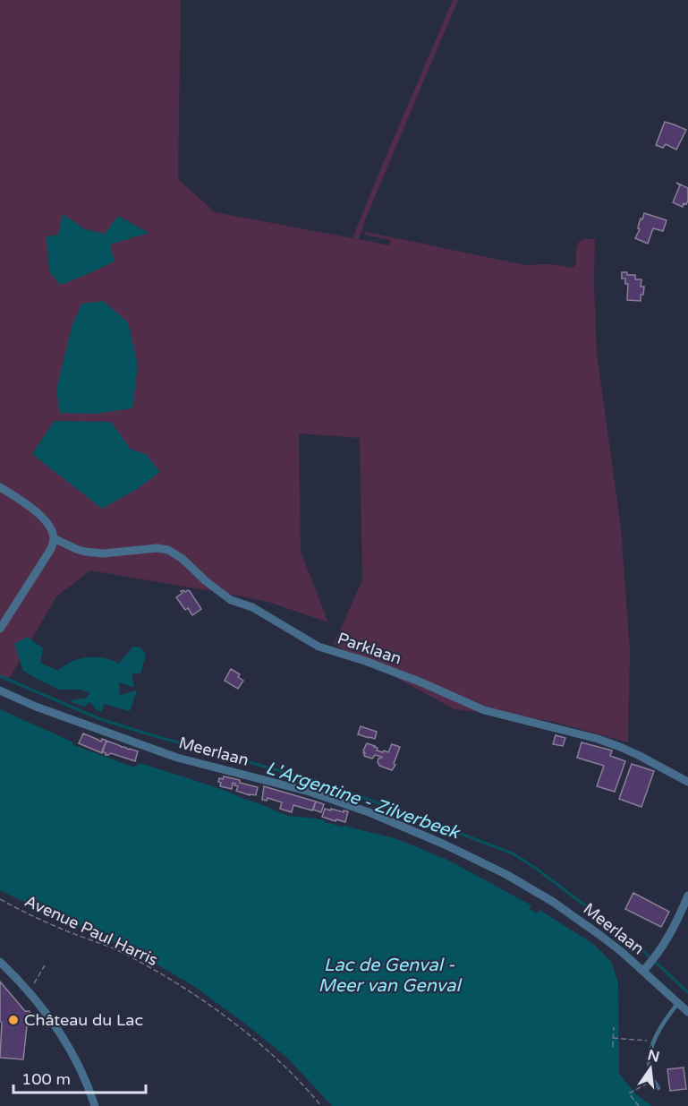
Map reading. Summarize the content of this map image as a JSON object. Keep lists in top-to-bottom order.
{
  "streets": {
    "street": ["Parklaan", "Meerlaan"],
    "path": ["Avenue Paul Harris"]
  },
  "water": ["L'Argentine - Zilverbeek", "Lac de Genval - Meer van Genval"],
  "places": ["Château du Lac"],
  "scale_bar": "100 m",
  "north": "top"
}
